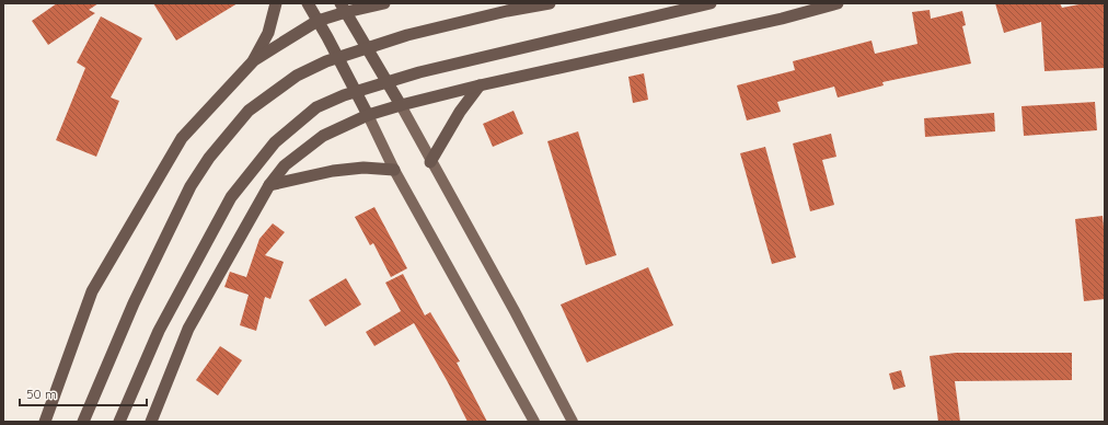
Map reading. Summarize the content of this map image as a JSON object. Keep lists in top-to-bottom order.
{
  "scale_bar": "50 m"
}
